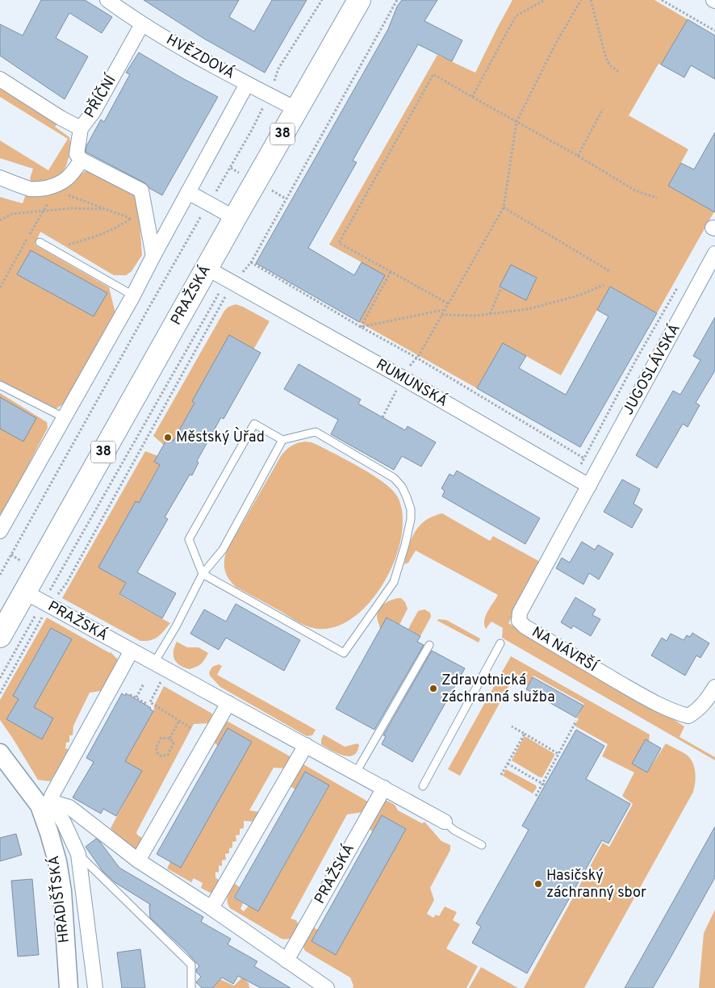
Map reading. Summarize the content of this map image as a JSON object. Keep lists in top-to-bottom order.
{
  "streets": {
    "main road": ["38", "PRAŽSKÁ"],
    "street": [
      "HVĚZDOVÁ",
      "PŘÍČNÍ",
      "JUGOSLÁVSKÁ",
      "RUMUNSKÁ",
      "NA NÁVRŠÍ",
      "HRADIŠŤSKÁ"
    ]
  },
  "crossings": [
    ["HVĚZDOVÁ", "PŘÍČNÍ"],
    ["HVĚZDOVÁ", "PRAŽSKÁ"],
    ["PRAŽSKÁ", "RUMUNSKÁ"],
    ["JUGOSLÁVSKÁ", "RUMUNSKÁ"],
    ["JUGOSLÁVSKÁ", "NA NÁVRŠÍ"],
    ["RUMUNSKÁ", "NA NÁVRŠÍ"]
  ],
  "places": ["Městský Ùřad", "Zdravotnická záchranná služba", "Hasičský záchranný sbor"]
}
